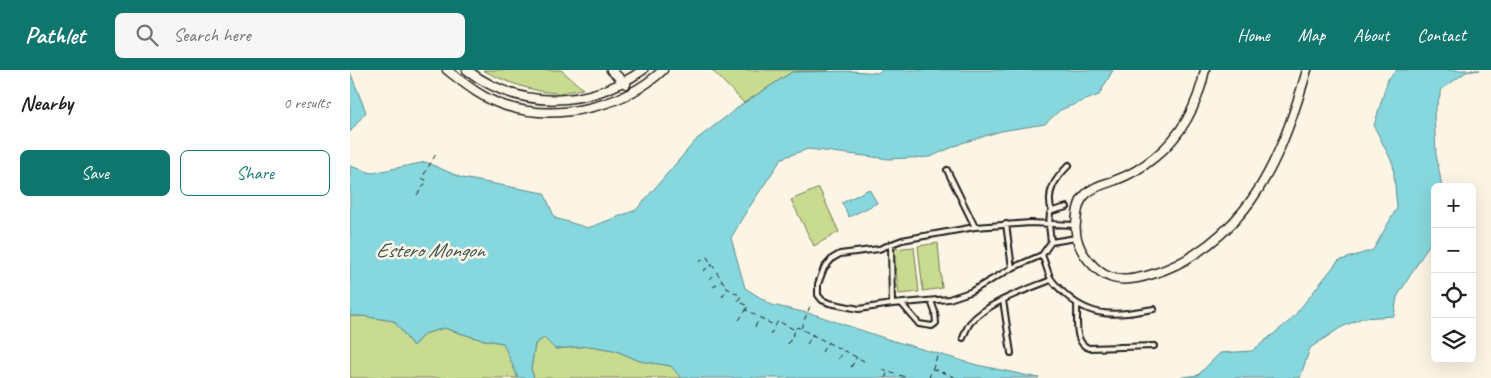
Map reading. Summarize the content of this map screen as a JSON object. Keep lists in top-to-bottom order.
{
  "water": ["Estero Mongon"],
  "page": {
    "header": "Pathlet",
    "search": "Search here",
    "nav": [
      "Home",
      "Map",
      "About",
      "Contact"
    ],
    "heading": ["Nearby", "0 results"],
    "buttons": ["Save", "Share"],
    "map_buttons": ["+", "−"]
  }
}
